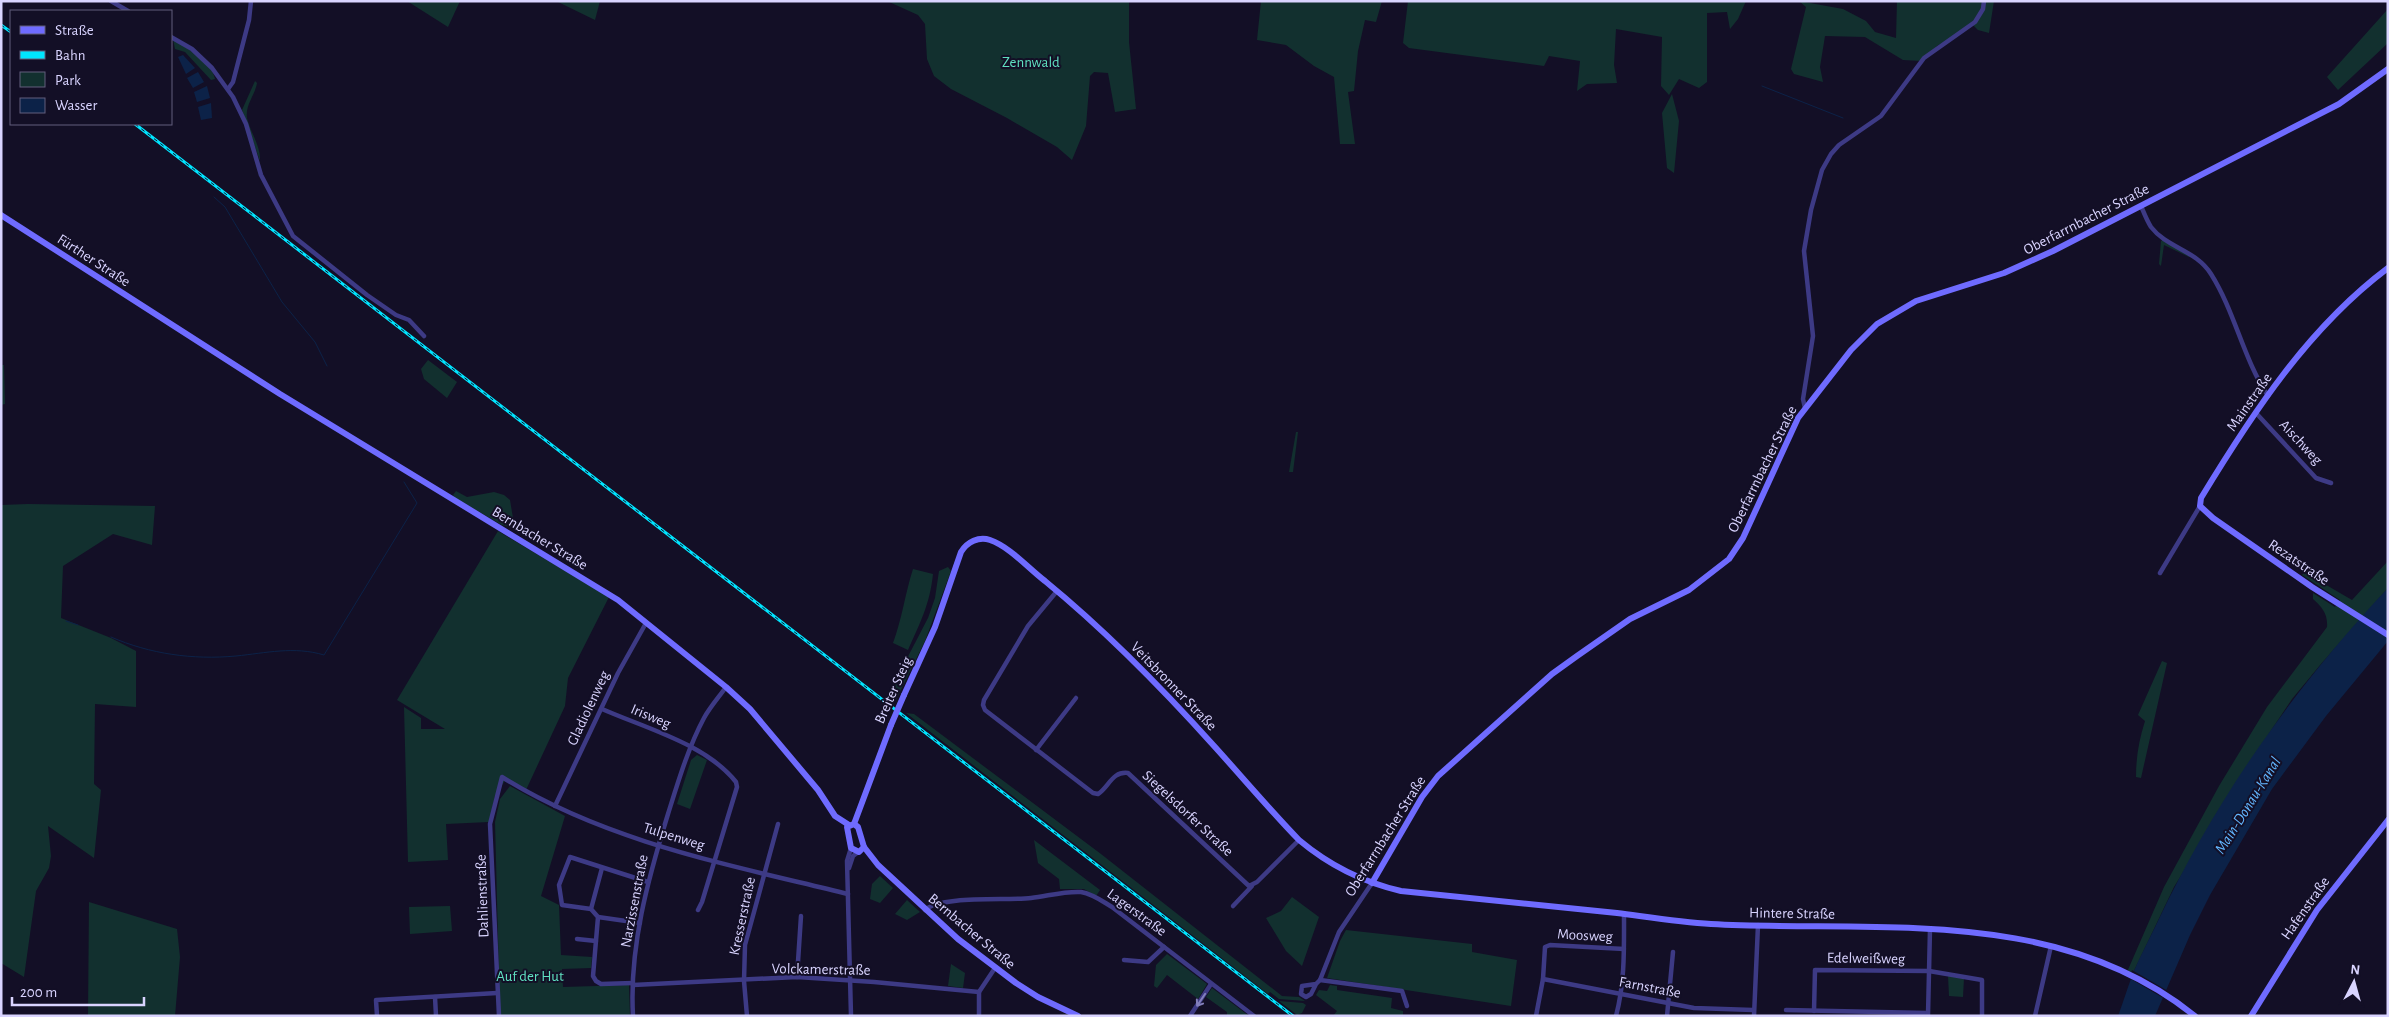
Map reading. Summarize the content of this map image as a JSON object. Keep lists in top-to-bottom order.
{
  "streets": {
    "street": [
      "Oberfarrnbacher Straße",
      "Fürther Straße",
      "Mainstraße",
      "Aischweg",
      "Bernbacher Straße",
      "Rezatstraße",
      "Veitsbronner Straße",
      "Breiter Steig",
      "Gladiolenweg",
      "Irisweg",
      "Siegelsdorfer Straße",
      "Tulpenweg",
      "Dahlienstraße",
      "Narzissenstraße",
      "Hafenstraße",
      "Lagerstraße",
      "Hintere Straße",
      "Kresserstraße",
      "Moosweg",
      "Edelweißweg",
      "Volckamerstraße",
      "Farnstraße"
    ]
  },
  "crossings": [
    ["Oberfarrnbacher Straße", "Veitsbronner Straße"],
    ["Oberfarrnbacher Straße", "Hintere Straße"],
    ["Fürther Straße", "Bernbacher Straße"],
    ["Mainstraße", "Aischweg"],
    ["Mainstraße", "Rezatstraße"],
    ["Bernbacher Straße", "Breiter Steig"],
    ["Bernbacher Straße", "Gladiolenweg"],
    ["Bernbacher Straße", "Narzissenstraße"],
    ["Bernbacher Straße", "Lagerstraße"],
    ["Veitsbronner Straße", "Breiter Steig"],
    ["Veitsbronner Straße", "Siegelsdorfer Straße"],
    ["Veitsbronner Straße", "Hintere Straße"],
    ["Gladiolenweg", "Irisweg"],
    ["Gladiolenweg", "Tulpenweg"],
    ["Irisweg", "Tulpenweg"],
    ["Irisweg", "Narzissenstraße"],
    ["Tulpenweg", "Dahlienstraße"],
    ["Tulpenweg", "Narzissenstraße"],
    ["Tulpenweg", "Kresserstraße"],
    ["Narzissenstraße", "Volckamerstraße"],
    ["Hintere Straße", "Moosweg"],
    ["Kresserstraße", "Volckamerstraße"],
    ["Moosweg", "Farnstraße"]
  ],
  "water": ["Main-Donau-Kanal"],
  "parks": ["Zennwald", "Auf der Hut"],
  "legend": [
    "Straße",
    "Bahn",
    "Park",
    "Wasser"
  ],
  "scale_bar": "200 m",
  "north": "top"
}
